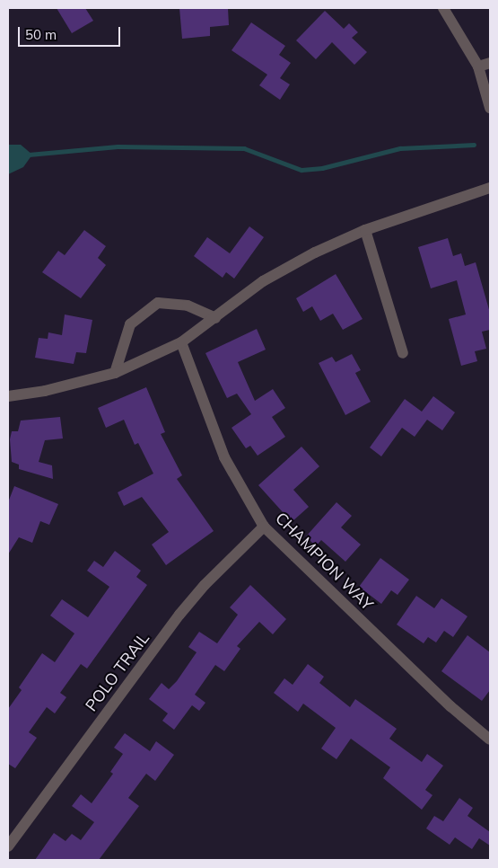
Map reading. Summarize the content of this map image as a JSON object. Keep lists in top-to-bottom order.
{
  "streets": {
    "street": ["CHAMPION WAY", "POLO TRAIL"]
  },
  "crossings": [
    ["CHAMPION WAY", "POLO TRAIL"]
  ],
  "scale_bar": "50 m"
}
